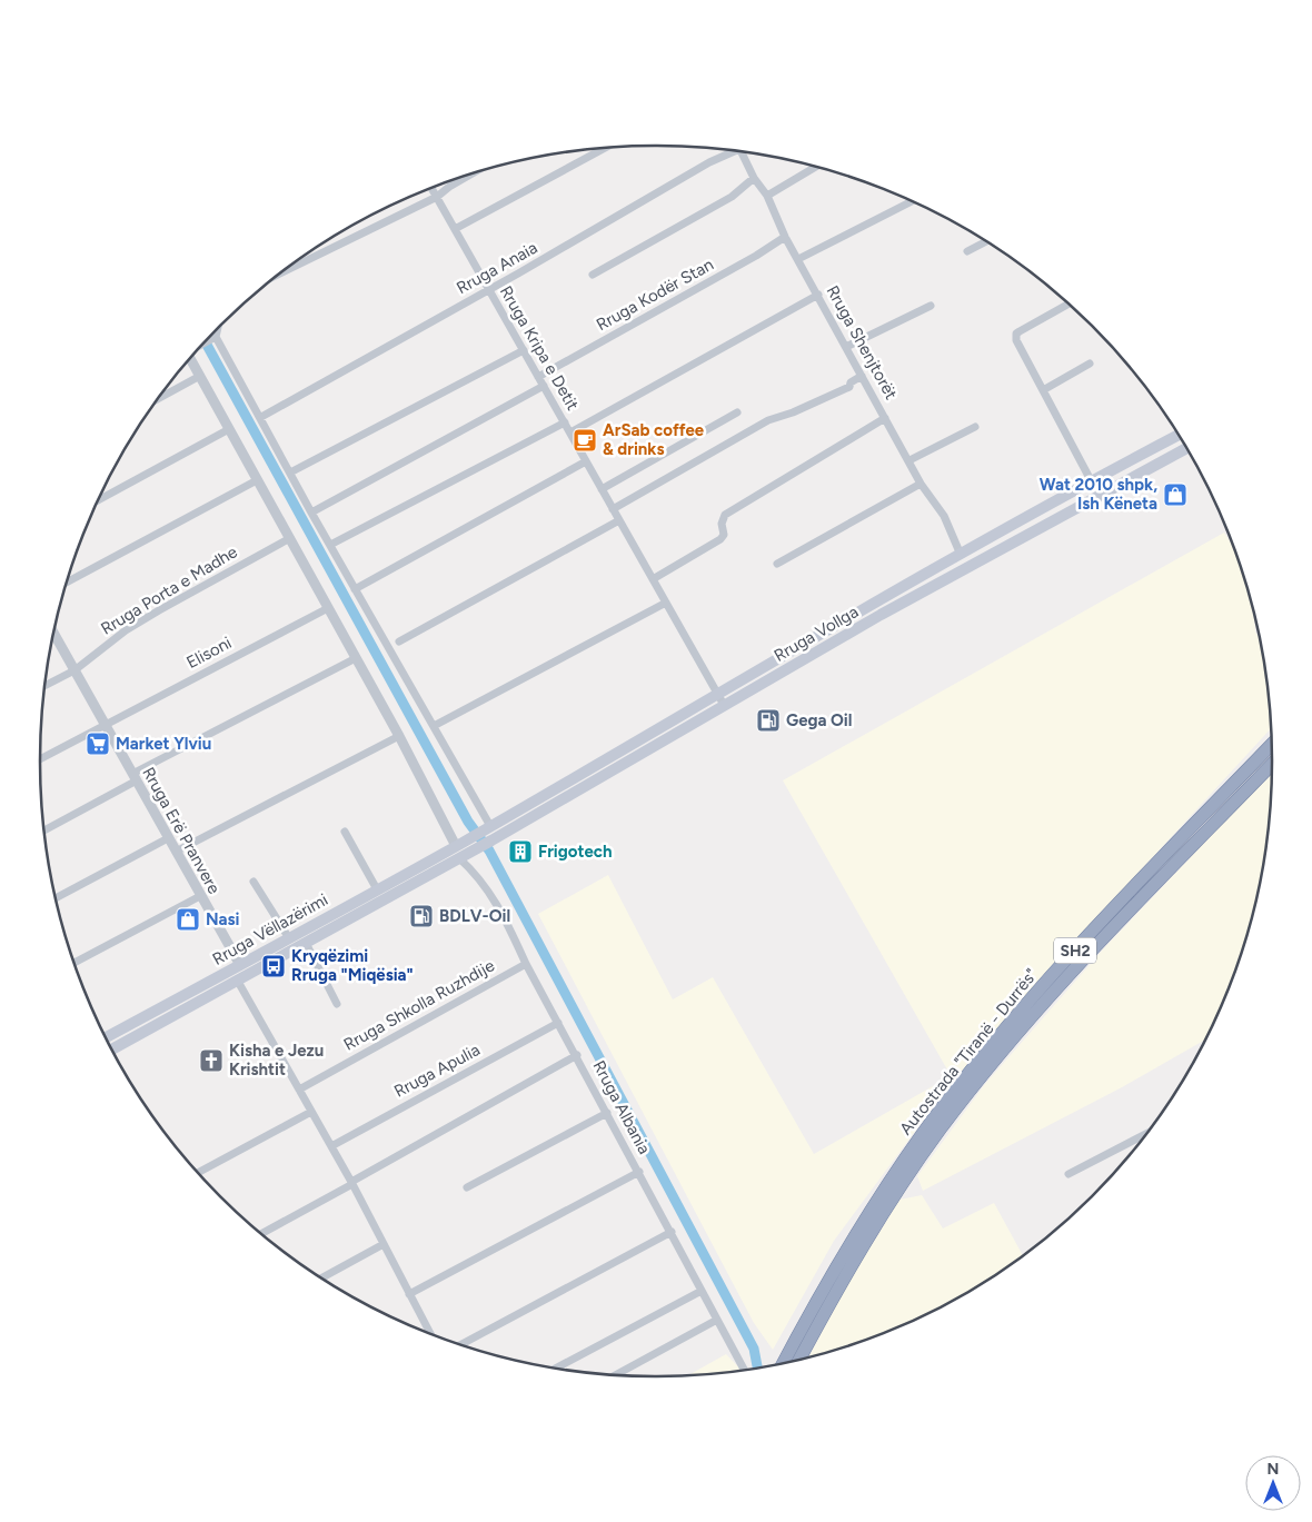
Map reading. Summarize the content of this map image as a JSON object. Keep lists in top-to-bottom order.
{
  "streets": {
    "highway": ["SH2", "Autostrada \"Tiranë - Durrës\""],
    "main road": ["Rruga Vollga", "Rruga Vëllazërimi"],
    "street": [
      "Rruga Anaia",
      "Rruga Kodër Stan",
      "Rruga Shenjtorët",
      "Rruga Kripa e Detit",
      "Rruga Porta e Madhe",
      "Elisoni",
      "Rruga Erë Pranvere",
      "Rruga Shkolla Ruzhdije",
      "Rruga Apulia",
      "Rruga Albania"
    ]
  },
  "crossings": [
    ["Rruga Anaia", "Rruga Kripa e Detit"],
    ["Rruga Kodër Stan", "Rruga Shenjtorët"],
    ["Rruga Kodër Stan", "Rruga Kripa e Detit"],
    ["Rruga Shenjtorët", "Rruga Vollga"],
    ["Rruga Kripa e Detit", "Rruga Vollga"],
    ["Rruga Porta e Madhe", "Rruga Erë Pranvere"],
    ["Rruga Vollga", "Rruga Vëllazërimi"],
    ["Rruga Vollga", "Rruga Albania"],
    ["Elisoni", "Rruga Erë Pranvere"],
    ["Rruga Erë Pranvere", "Rruga Vëllazërimi"],
    ["Rruga Vëllazërimi", "Rruga Albania"],
    ["Rruga Shkolla Ruzhdije", "Rruga Albania"],
    ["Rruga Apulia", "Rruga Albania"]
  ],
  "places": {
    "cafe": ["ArSab coffee & drinks"],
    "shop": ["Wat 2010 shpk, Ish Këneta", "Nasi"],
    "fuel station": ["Gega Oil", "BDLV-Oil"],
    "supermarket": ["Market Ylviu"],
    "building": ["Frigotech"],
    "bus stop": ["Kryqëzimi Rruga \"Miqësia\""],
    "church": ["Kisha e Jezu Krishtit"]
  },
  "north": "top"
}
